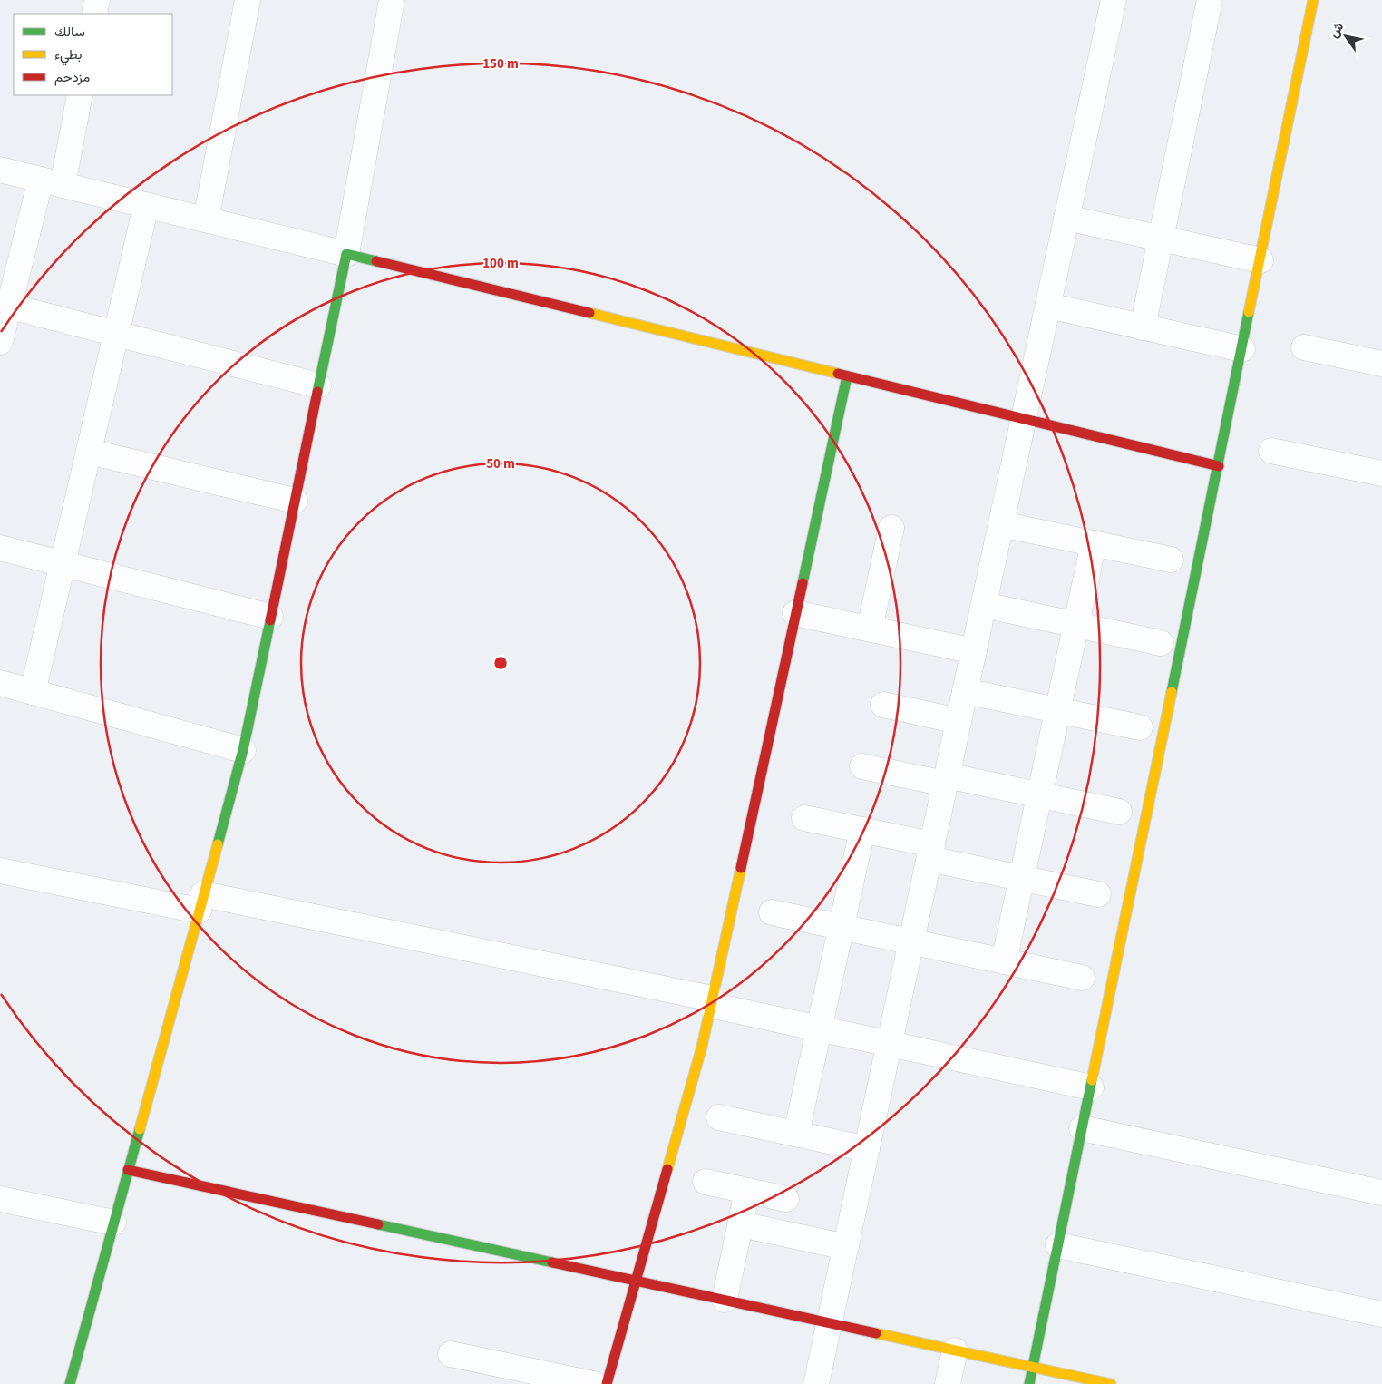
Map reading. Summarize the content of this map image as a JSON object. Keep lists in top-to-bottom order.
{
  "legend": ["سالك", "بطيء", "مزدحم"],
  "north": "top left",
  "rings": ["150 m", "100 m", "50 m"]
}
